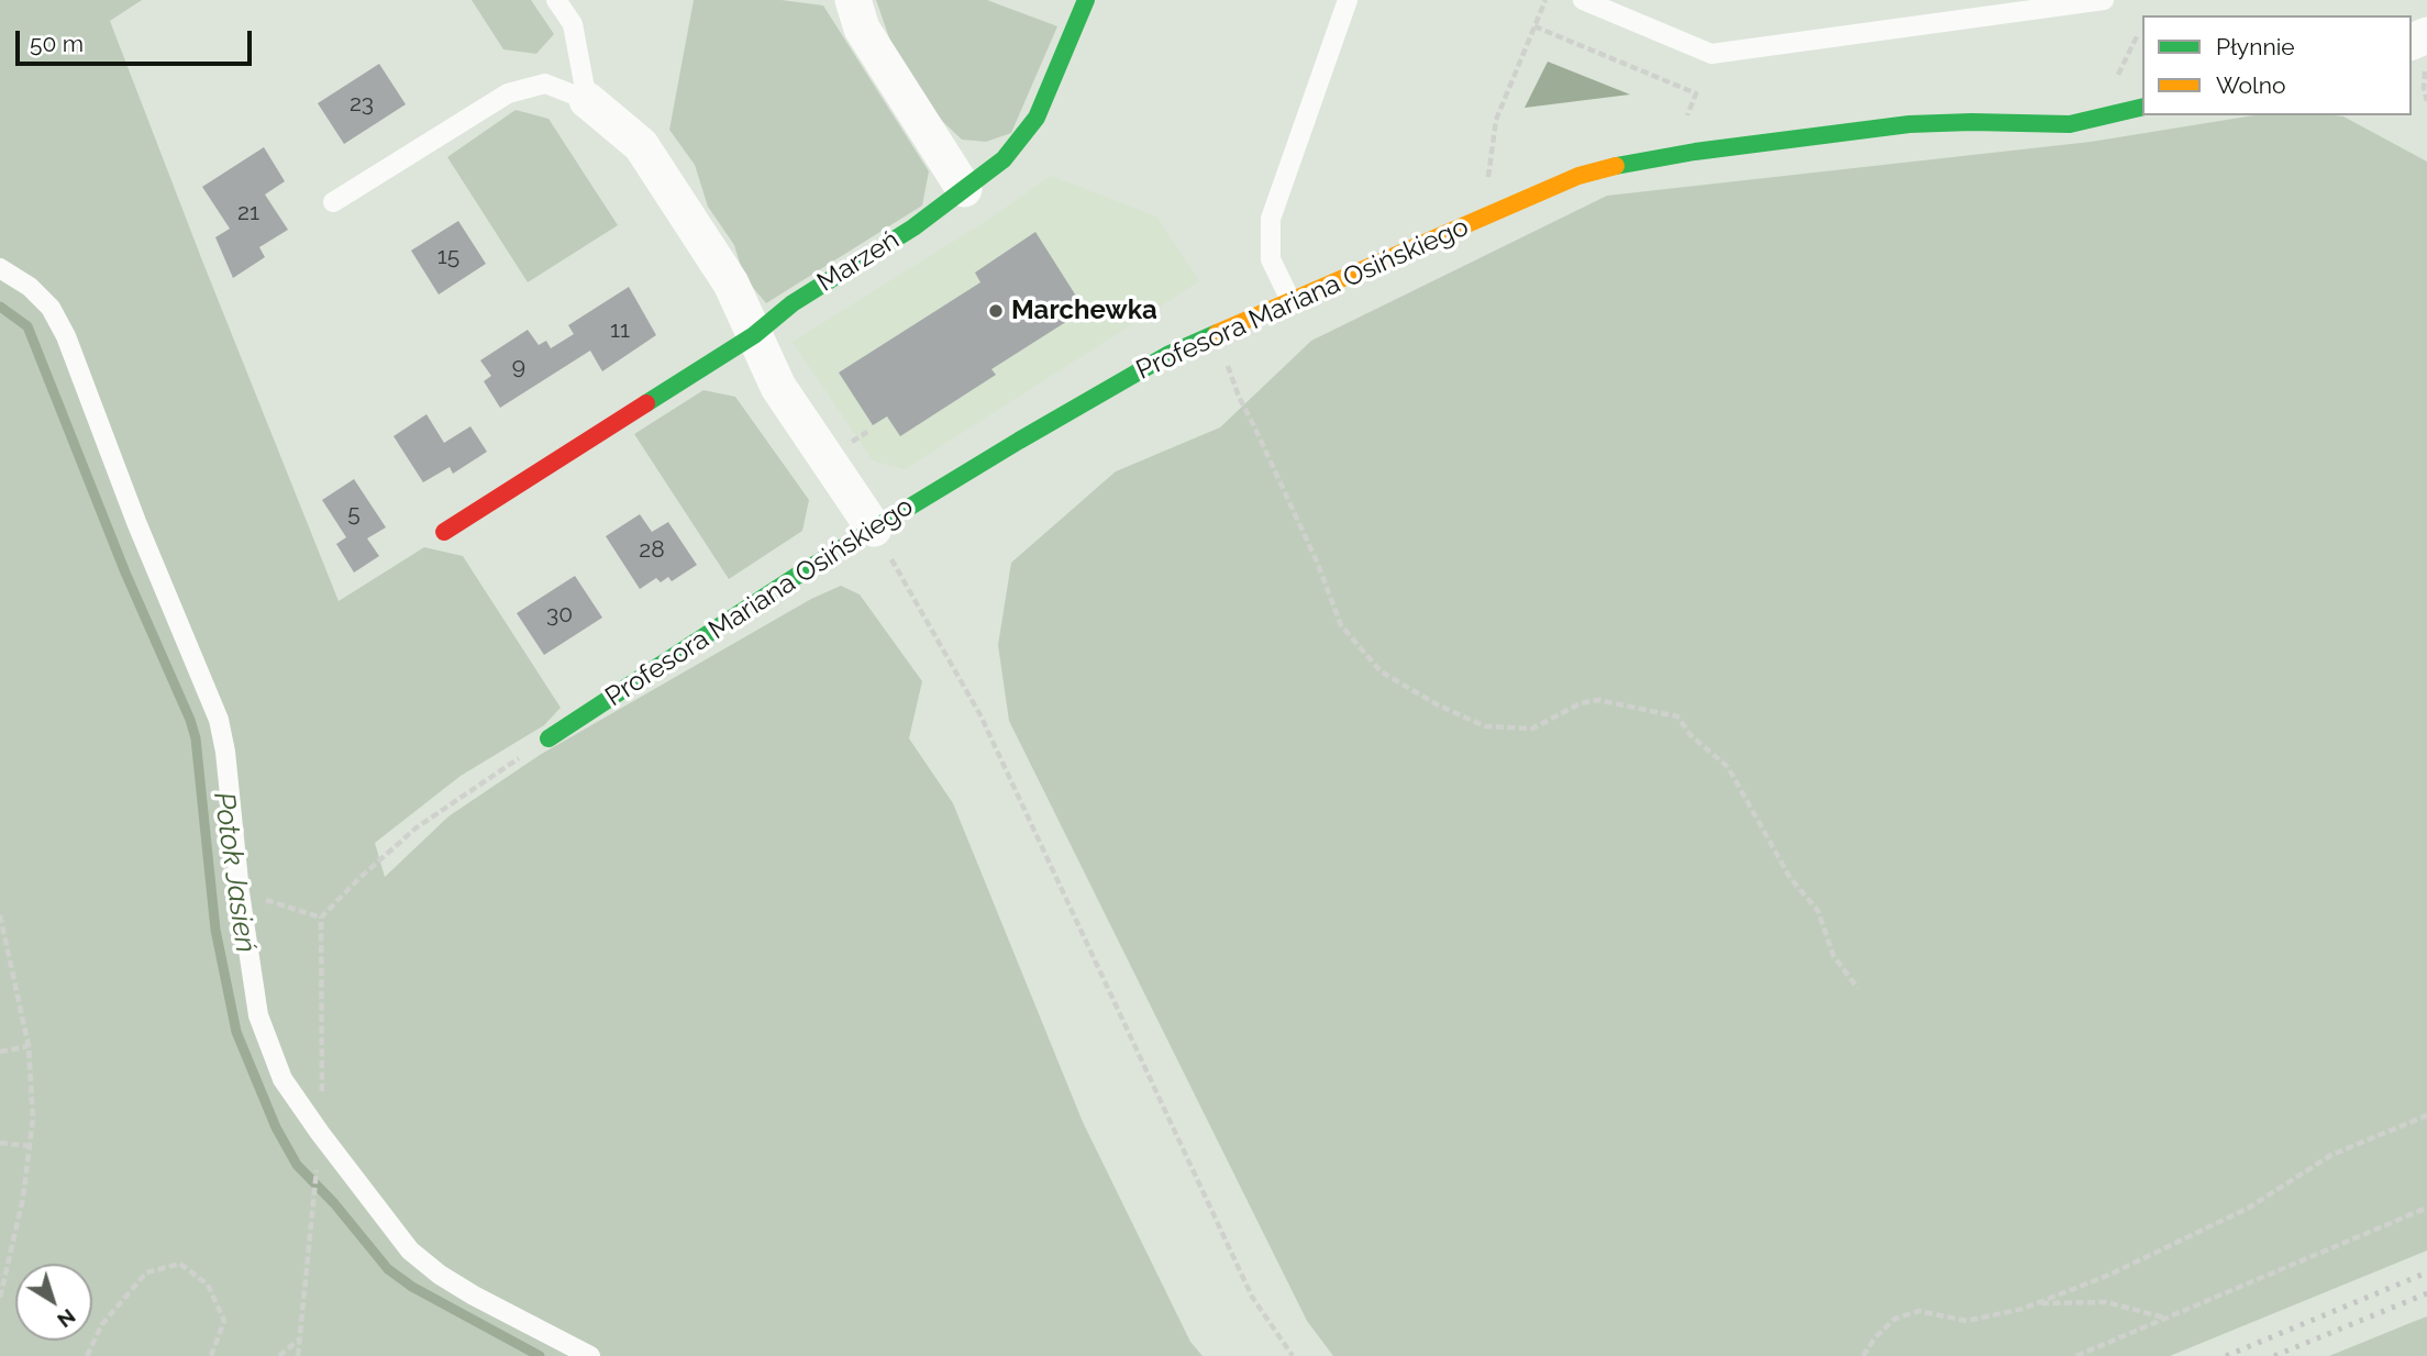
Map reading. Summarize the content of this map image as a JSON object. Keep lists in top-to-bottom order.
{
  "streets": {
    "street": ["Marzeń", "Profesora Mariana Osińskiego"]
  },
  "water": ["Potok Jasień"],
  "places": ["Marchewka"],
  "house_numbers": [
    "23",
    "21",
    "15",
    "11",
    "9",
    "5",
    "28",
    "30"
  ],
  "legend": ["Płynnie", "Wolno"],
  "scale_bar": "50 m",
  "north": "bottom right"
}
